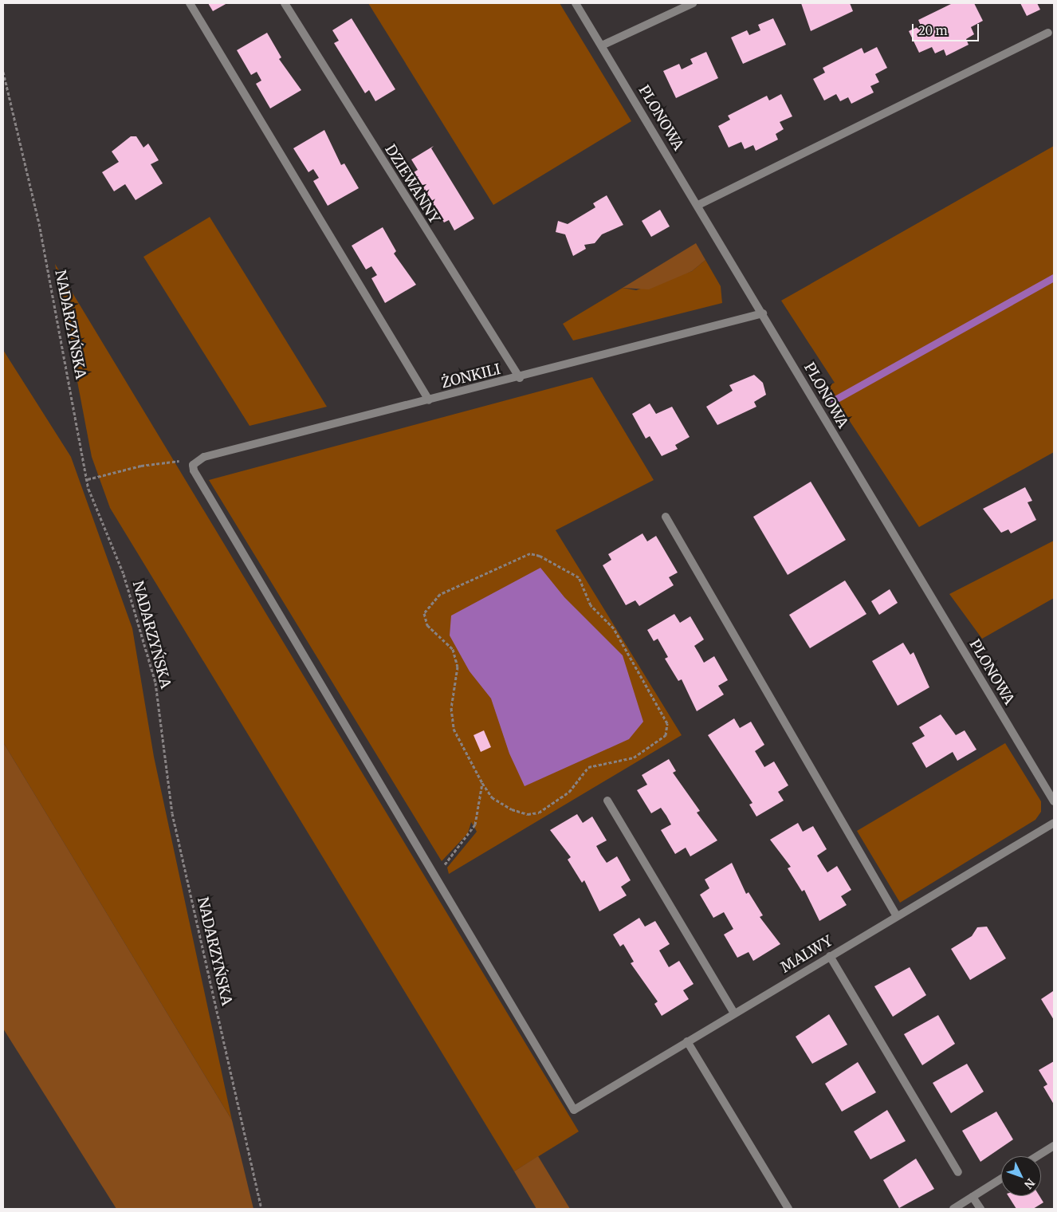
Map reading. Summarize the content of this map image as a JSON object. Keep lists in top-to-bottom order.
{
  "streets": {
    "street": [
      "PLONOWA",
      "DZIEWANNY",
      "ŻONKILI",
      "MALWY"
    ],
    "path": ["NADARZYŃSKA"]
  },
  "crossings": [
    ["PLONOWA", "ŻONKILI"],
    ["DZIEWANNY", "ŻONKILI"]
  ],
  "scale_bar": "20 m",
  "north": "bottom right"
}
